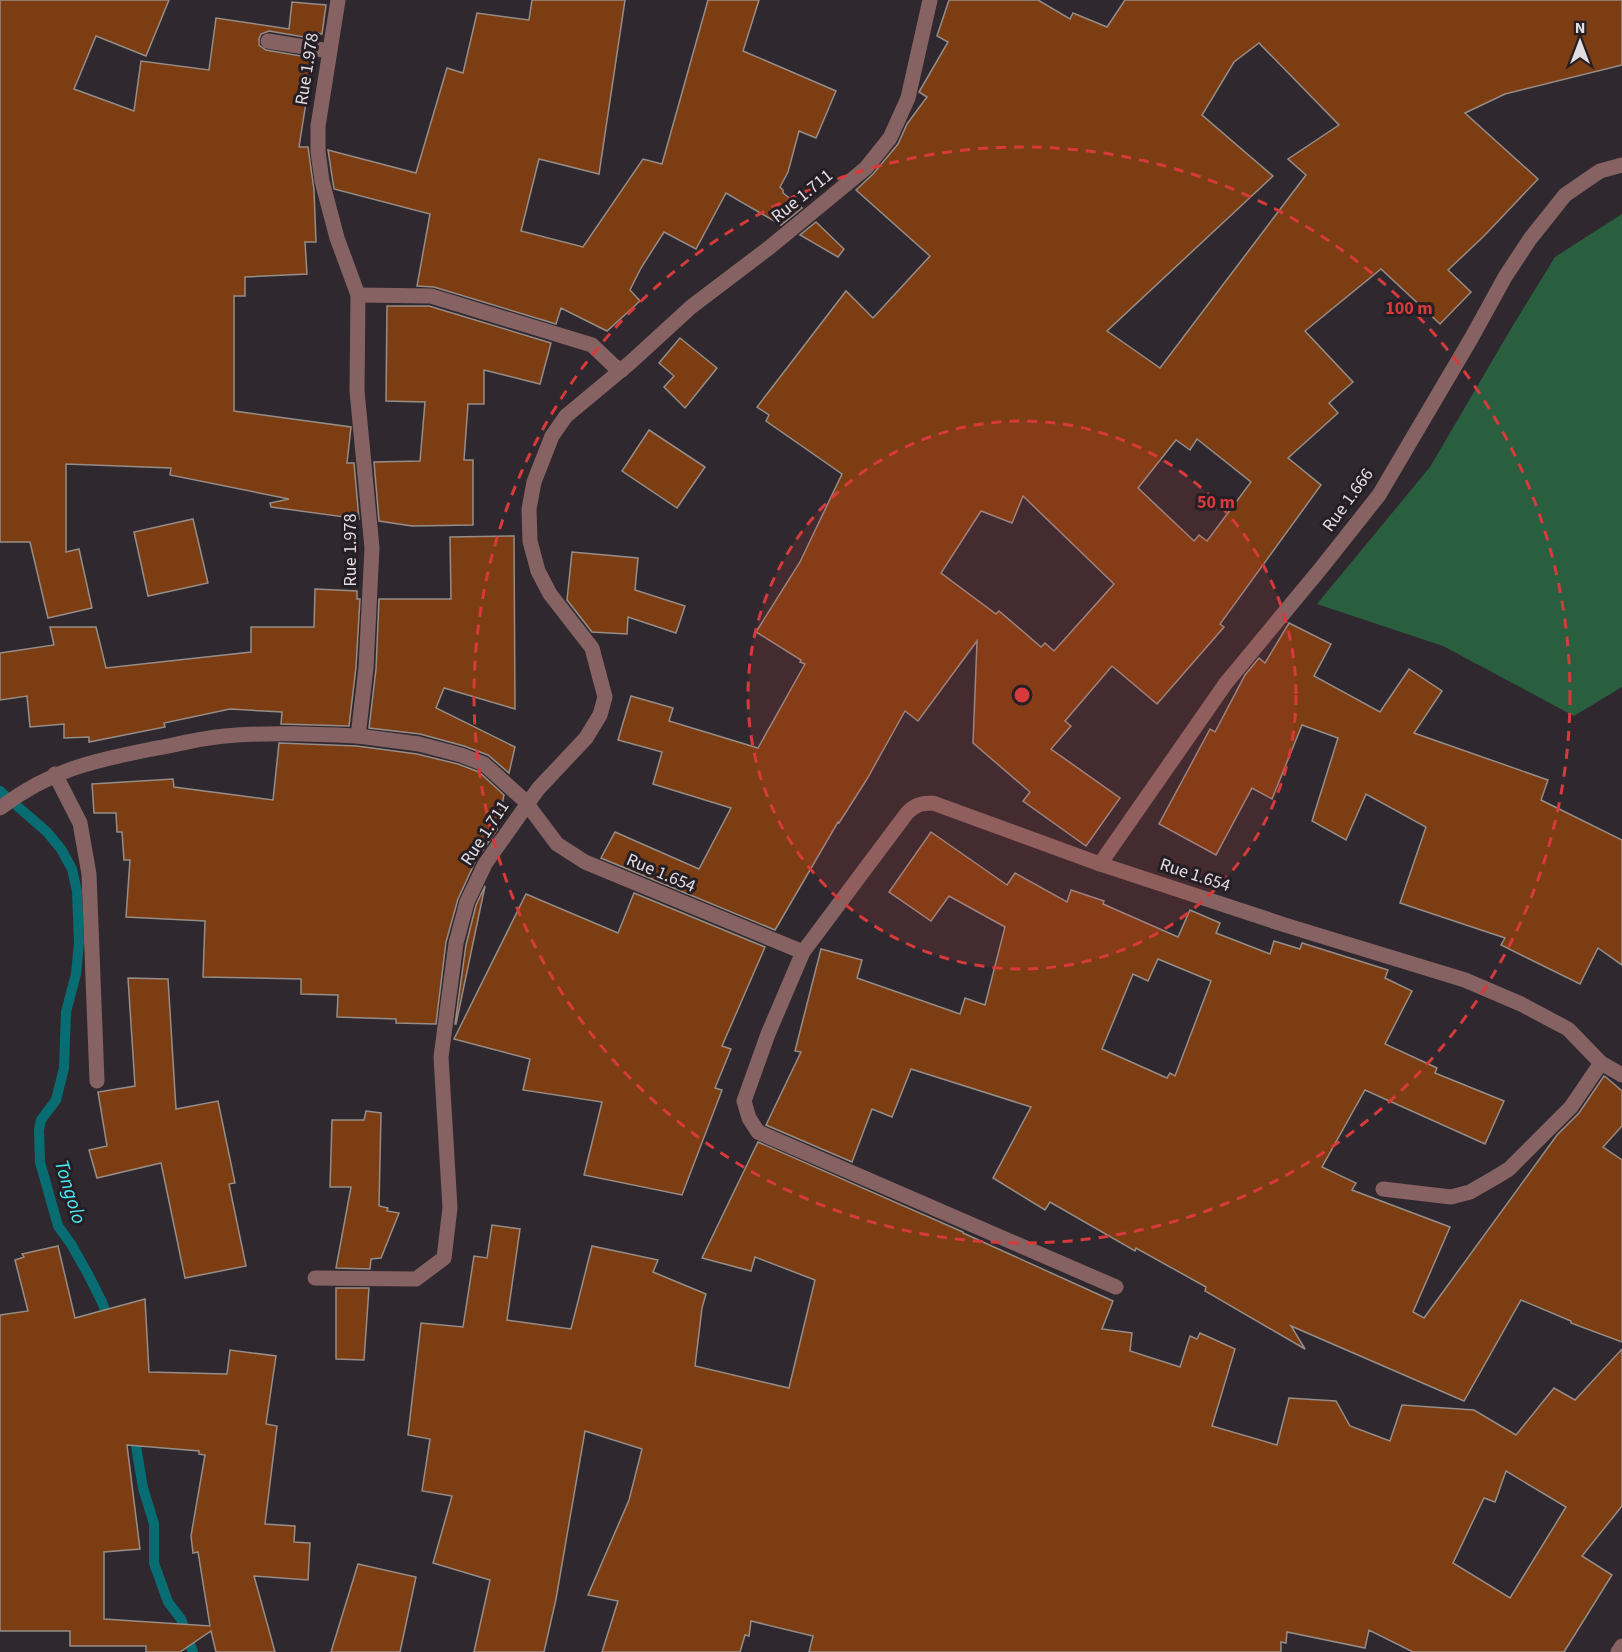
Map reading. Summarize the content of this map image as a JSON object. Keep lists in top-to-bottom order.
{
  "streets": {
    "street": [
      "Rue 1.978",
      "Rue 1.711",
      "Rue 1.666",
      "Rue 1.654"
    ]
  },
  "crossings": [
    ["Rue 1.978", "Rue 1.654"],
    ["Rue 1.711", "Rue 1.654"],
    ["Rue 1.666", "Rue 1.654"]
  ],
  "water": ["Tongolo"],
  "north": "top",
  "rings": ["100 m", "50 m"]
}
